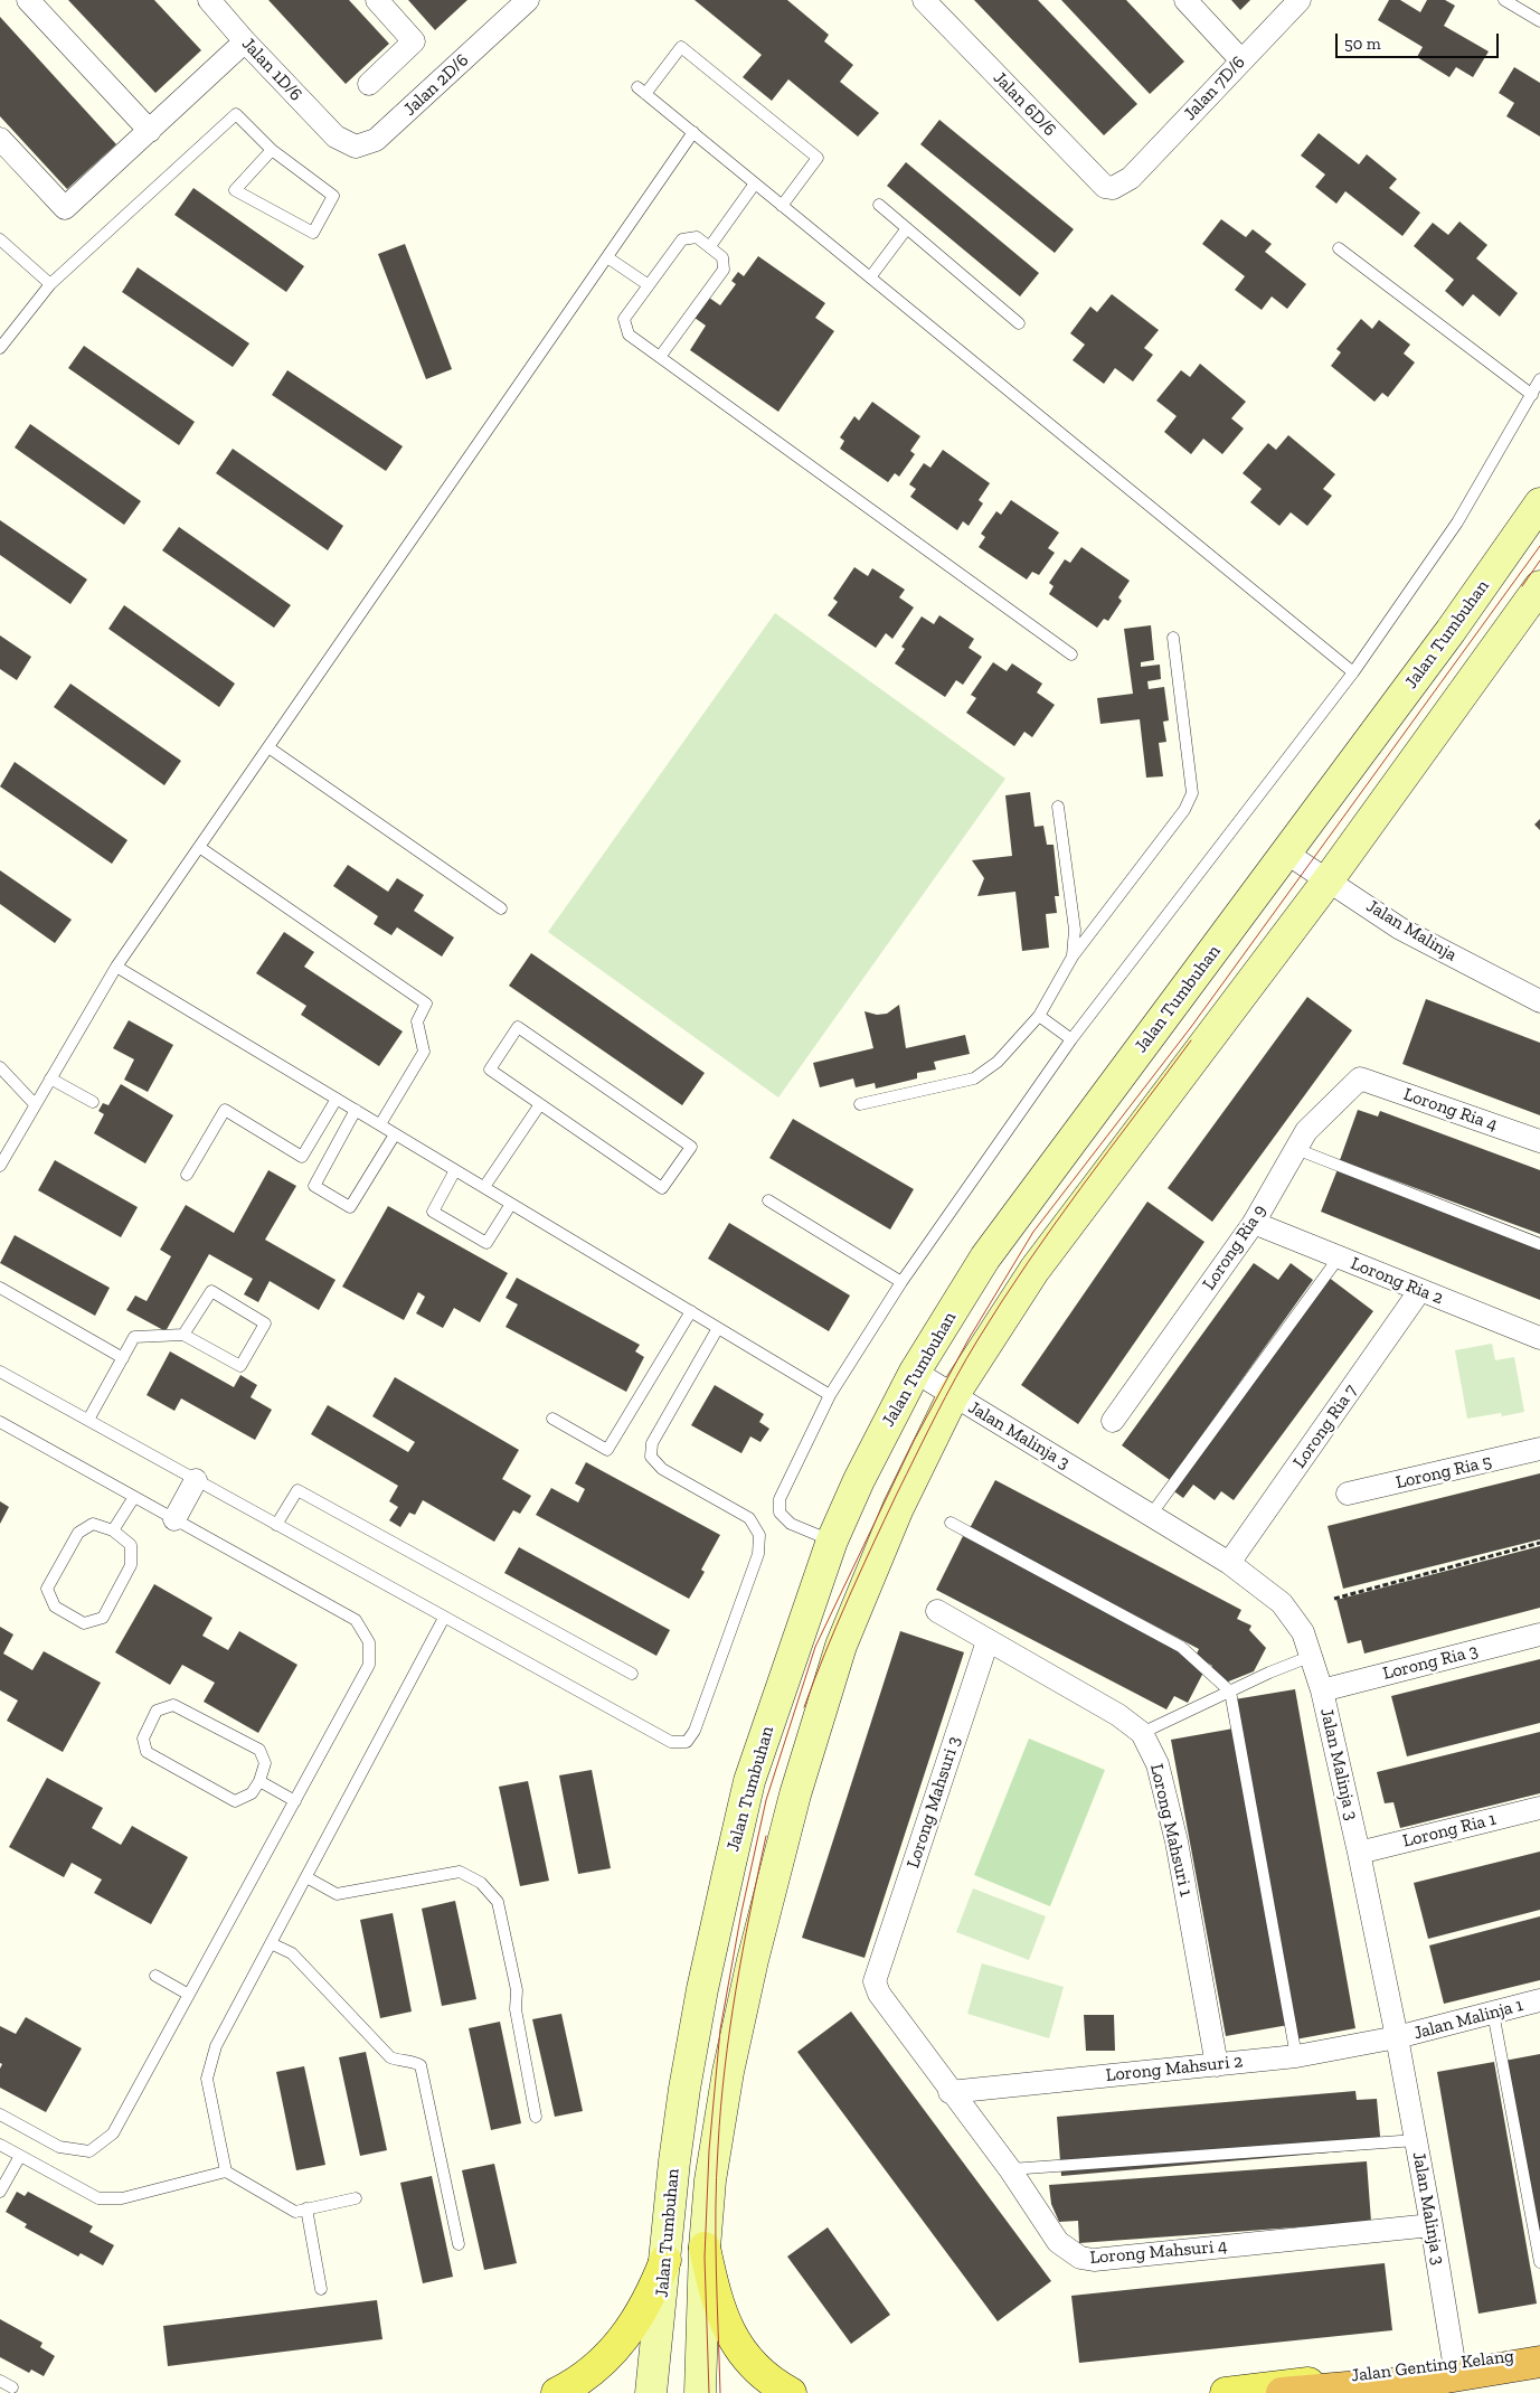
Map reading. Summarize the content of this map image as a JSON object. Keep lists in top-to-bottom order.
{
  "streets": {
    "main road": ["Jalan Tumbuhan", "Jalan Genting Kelang"],
    "street": [
      "Jalan 1D/6",
      "Jalan 2D/6",
      "Jalan 7D/6",
      "Jalan 6D/6",
      "Jalan Malinja",
      "Lorong Ria 4",
      "Lorong Ria 9",
      "Lorong Ria 2",
      "Lorong Ria 7",
      "Jalan Malinja 3",
      "Lorong Ria 5",
      "Lorong Ria 3",
      "Lorong Mahsuri 3",
      "Lorong Mahsuri 1",
      "Lorong Ria 1",
      "Jalan Malinja 1",
      "Lorong Mahsuri 2",
      "Lorong Mahsuri 4"
    ]
  },
  "crossings": [
    ["Jalan 1D/6", "Jalan 2D/6"],
    ["Jalan 7D/6", "Jalan 6D/6"],
    ["Jalan Tumbuhan", "Jalan Malinja"],
    ["Jalan Tumbuhan", "Jalan Malinja 3"],
    ["Lorong Ria 4", "Lorong Ria 9"],
    ["Lorong Ria 9", "Lorong Ria 2"],
    ["Lorong Ria 2", "Lorong Ria 7"],
    ["Lorong Ria 7", "Jalan Malinja 3"],
    ["Jalan Malinja 3", "Lorong Ria 3"],
    ["Jalan Malinja 3", "Lorong Ria 1"],
    ["Jalan Malinja 3", "Jalan Malinja 1"],
    ["Jalan Malinja 3", "Lorong Mahsuri 2"],
    ["Jalan Malinja 3", "Lorong Mahsuri 4"],
    ["Jalan Malinja 3", "Jalan Genting Kelang"],
    ["Lorong Mahsuri 3", "Lorong Mahsuri 1"],
    ["Lorong Mahsuri 3", "Lorong Mahsuri 4"],
    ["Lorong Mahsuri 1", "Lorong Mahsuri 2"],
    ["Jalan Malinja 1", "Lorong Mahsuri 2"],
    ["Lorong Mahsuri 2", "Lorong Mahsuri 4"]
  ],
  "scale_bar": "50 m"
}
